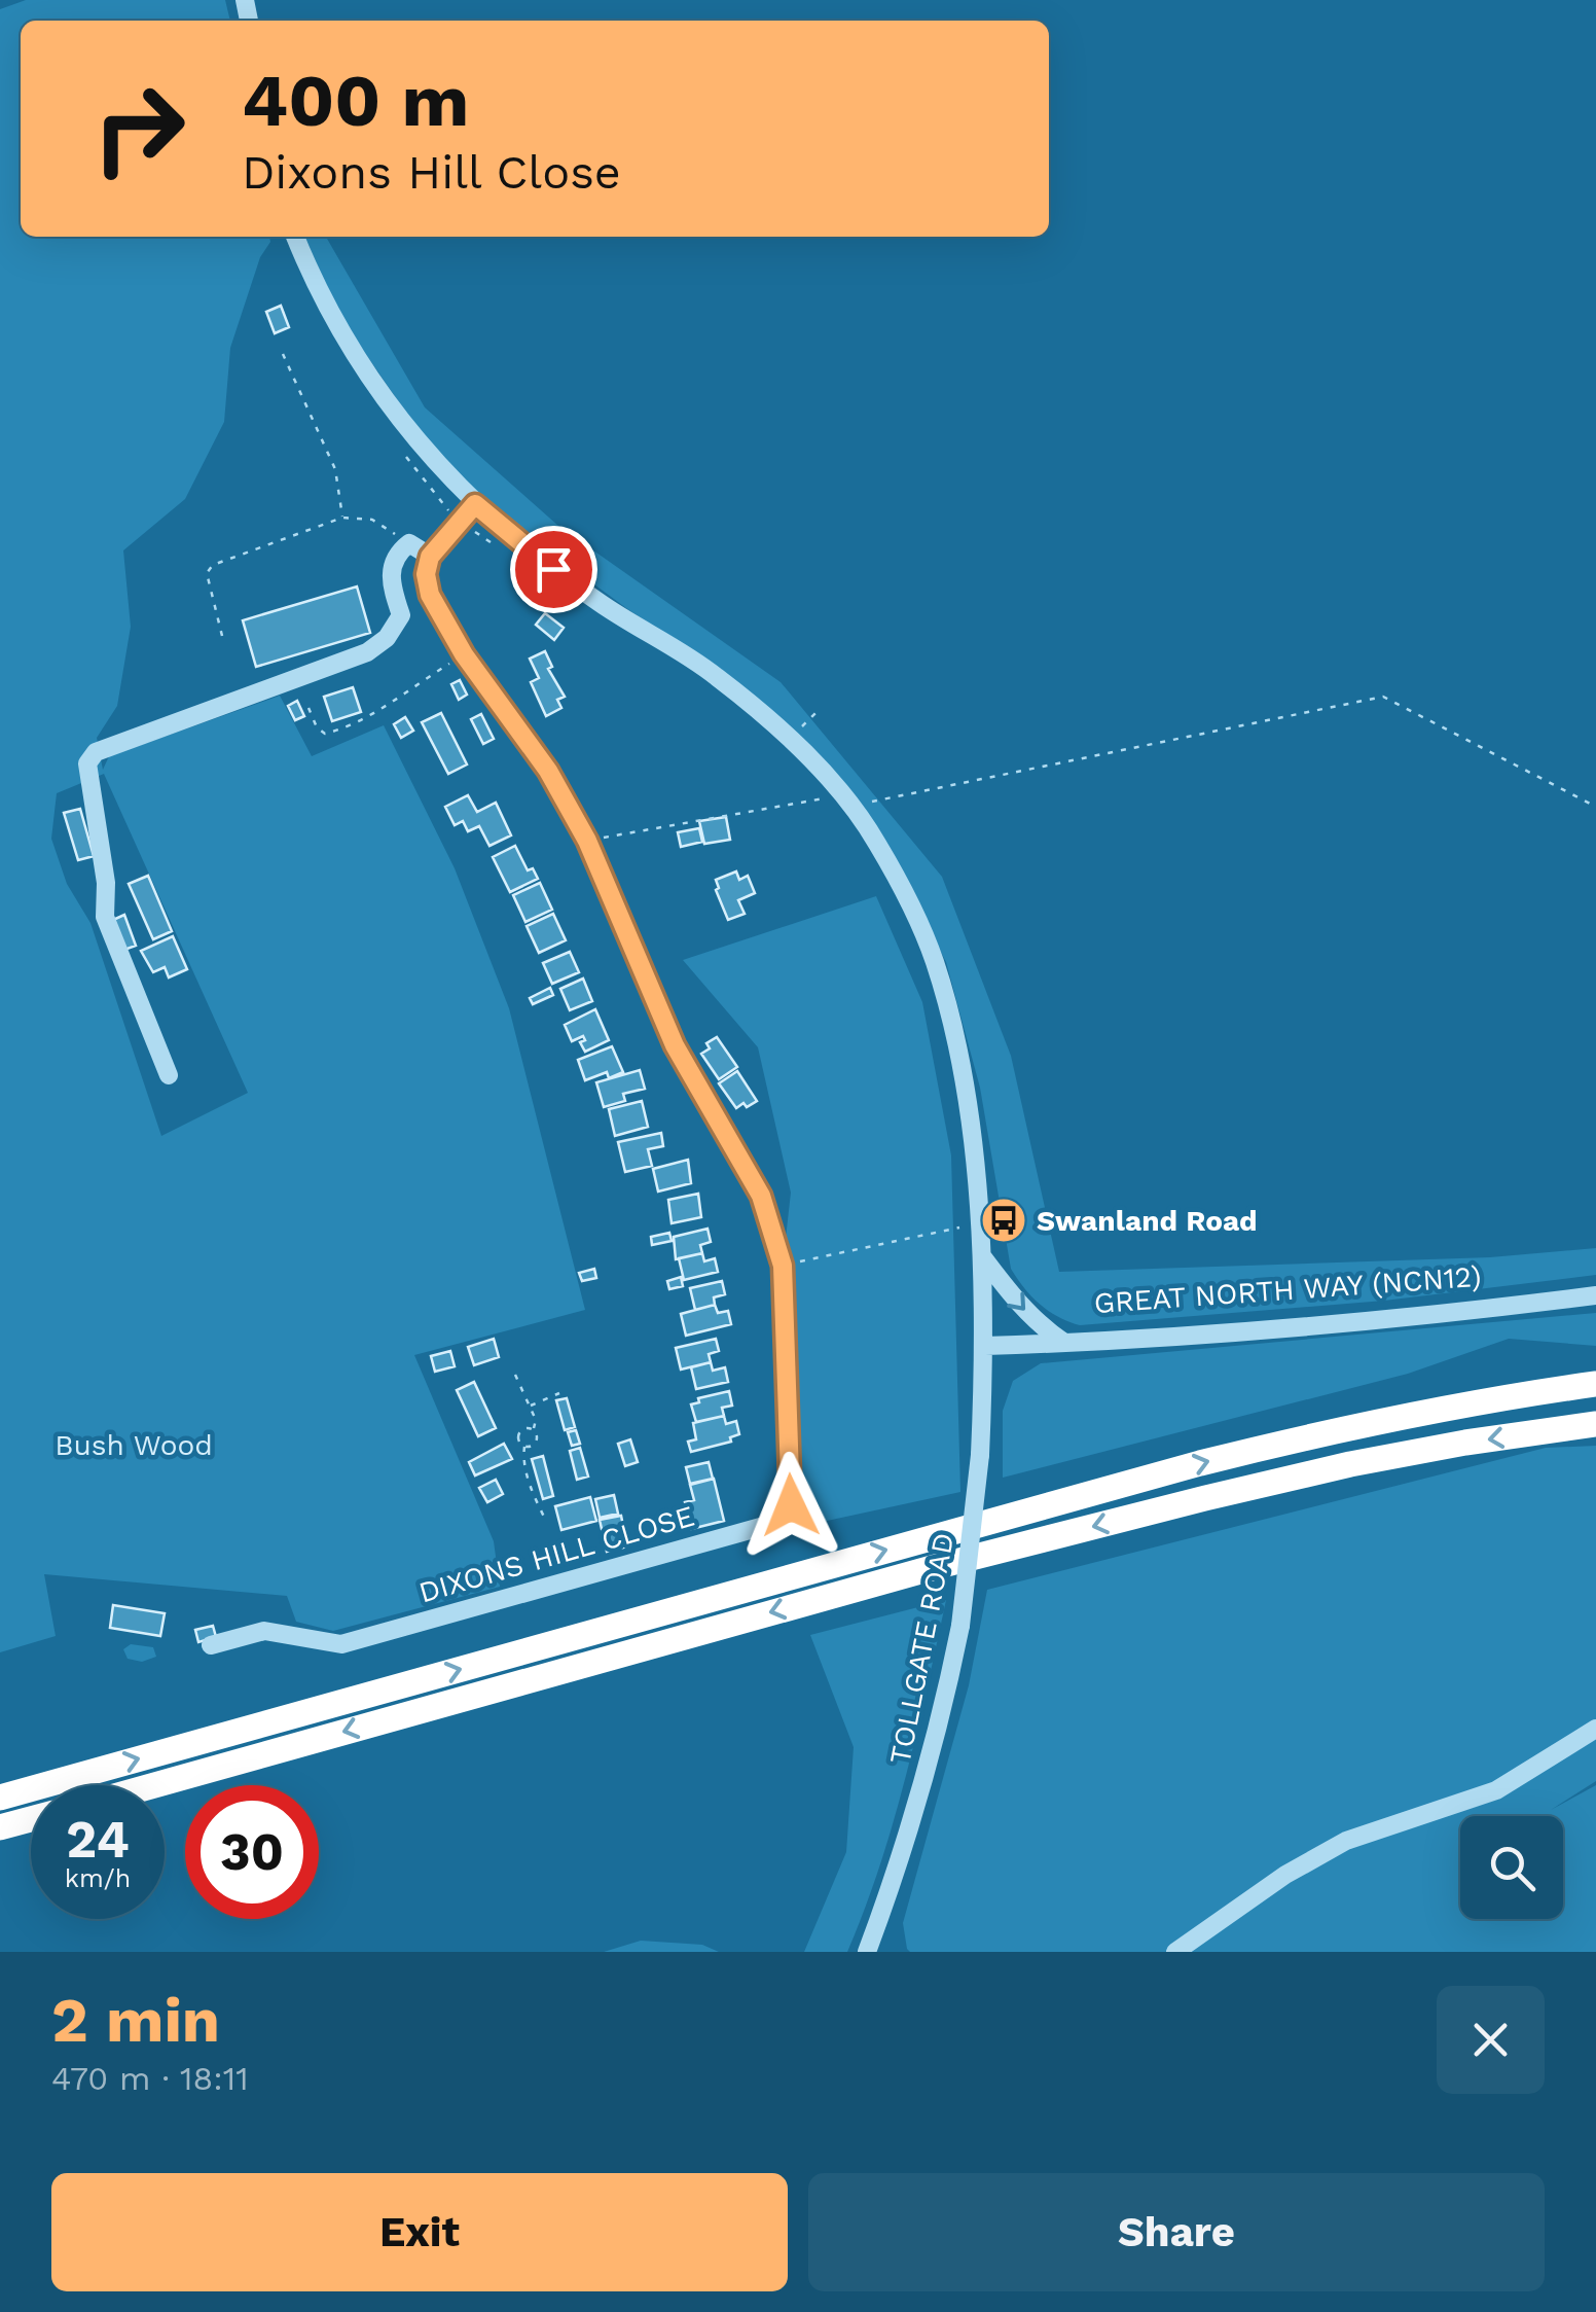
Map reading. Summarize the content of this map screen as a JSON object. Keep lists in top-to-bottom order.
{
  "streets": {
    "street": ["DIXONS HILL CLOSE", "TOLLGATE ROAD"]
  },
  "parks": ["Bush Wood"],
  "places": {
    "bus stop": ["Swanland Road"]
  },
  "page": {
    "turn": ["400 m", "Dixons Hill Close"],
    "speed": "24 km/h",
    "limit": "30",
    "heading": ["2 min", "470 m · 18:11"],
    "buttons": ["Exit", "Share"]
  }
}
